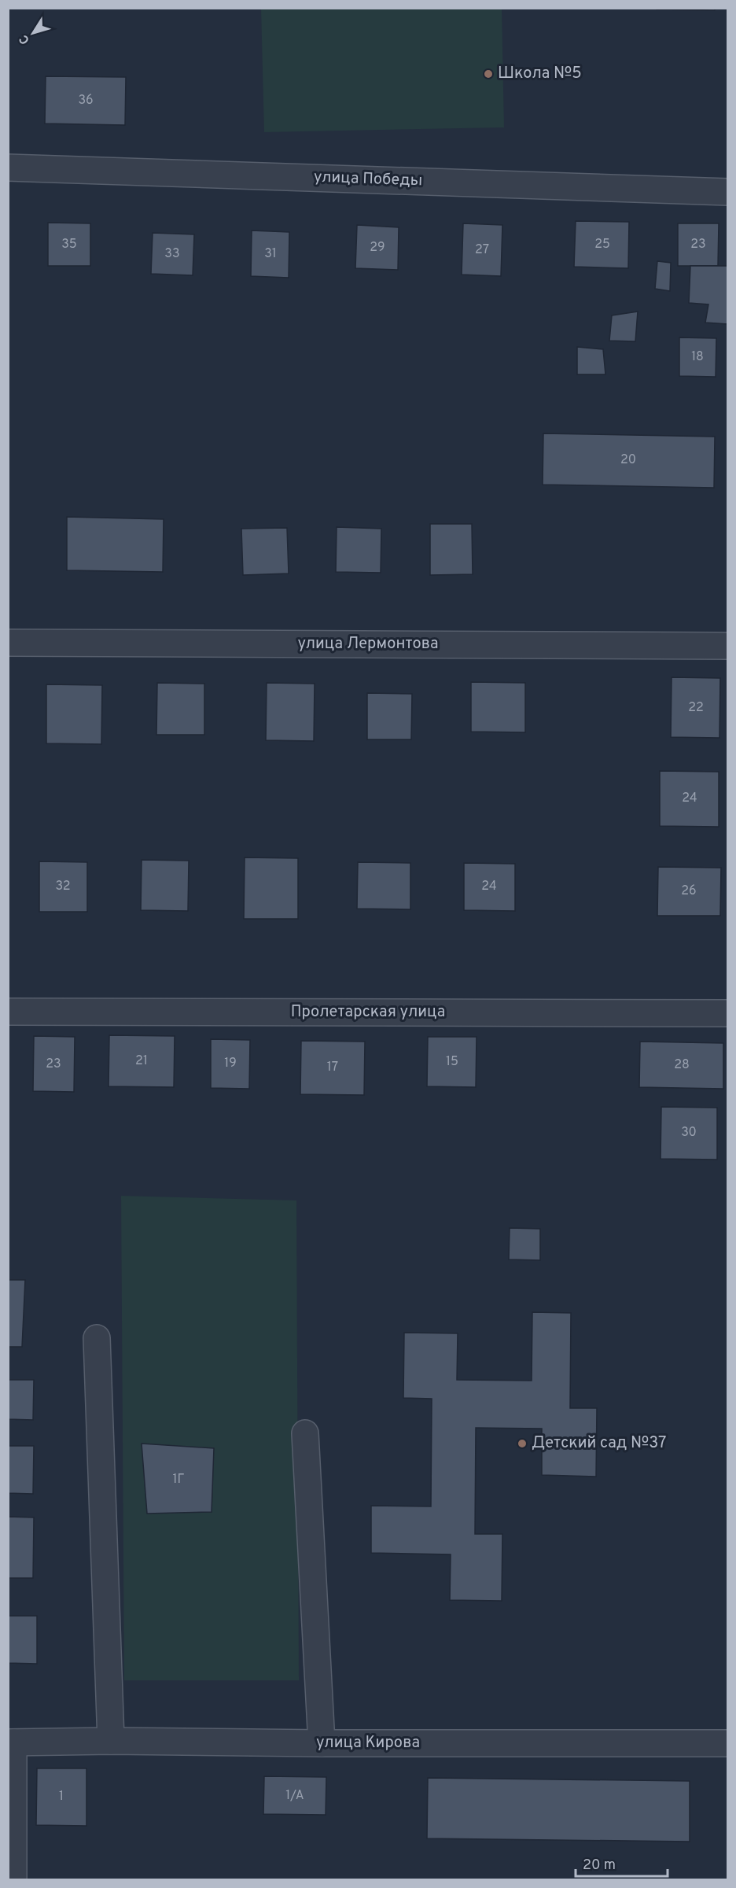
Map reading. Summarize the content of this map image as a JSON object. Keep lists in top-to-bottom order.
{
  "streets": {
    "street": [
      "улица Победы",
      "улица Лермонтова",
      "Пролетарская улица",
      "улица Кирова"
    ]
  },
  "places": ["Школа №5", "Детский сад №37"],
  "house_numbers": [
    "36",
    "35",
    "25",
    "23",
    "29",
    "27",
    "33",
    "31",
    "18",
    "20",
    "22",
    "24",
    "32",
    "24",
    "26",
    "21",
    "15",
    "19",
    "23",
    "28",
    "17",
    "30",
    "1Г",
    "1/А",
    "1"
  ],
  "scale_bar": "20 m",
  "north": "bottom left"
}
